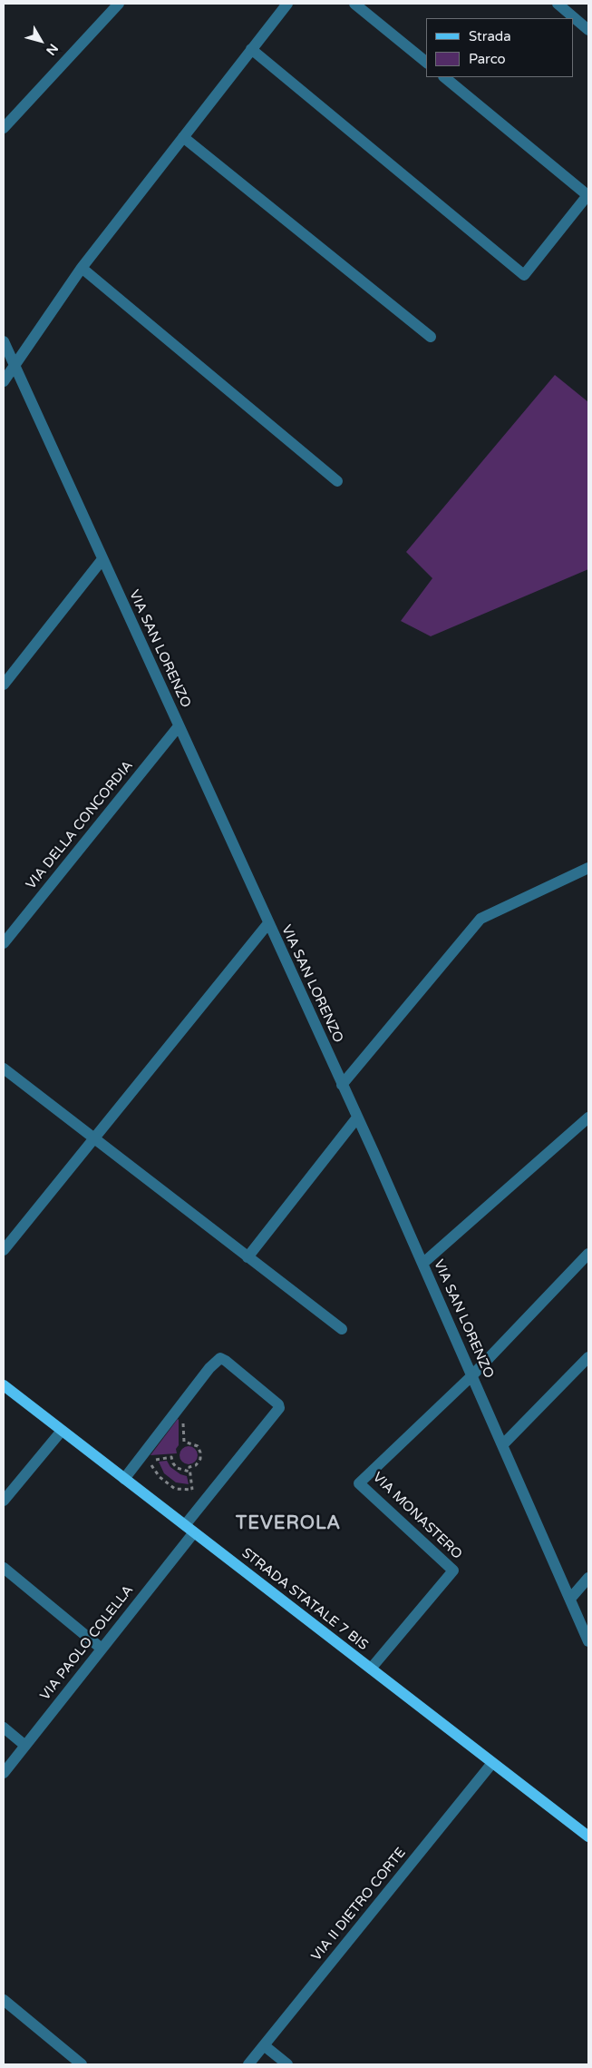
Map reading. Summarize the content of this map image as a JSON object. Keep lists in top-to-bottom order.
{
  "streets": {
    "main road": ["STRADA STATALE 7 BIS"],
    "street": [
      "VIA SAN LORENZO",
      "VIA DELLA CONCORDIA",
      "VIA MONASTERO",
      "VIA PAOLO COLELLA",
      "VIA II DIETRO CORTE"
    ]
  },
  "crossings": [
    ["VIA SAN LORENZO", "VIA DELLA CONCORDIA"],
    ["VIA SAN LORENZO", "VIA MONASTERO"],
    ["VIA MONASTERO", "STRADA STATALE 7 BIS"],
    ["STRADA STATALE 7 BIS", "VIA PAOLO COLELLA"],
    ["STRADA STATALE 7 BIS", "VIA II DIETRO CORTE"]
  ],
  "districts": ["TEVEROLA"],
  "legend": ["Strada", "Parco"],
  "north": "bottom right"
}
